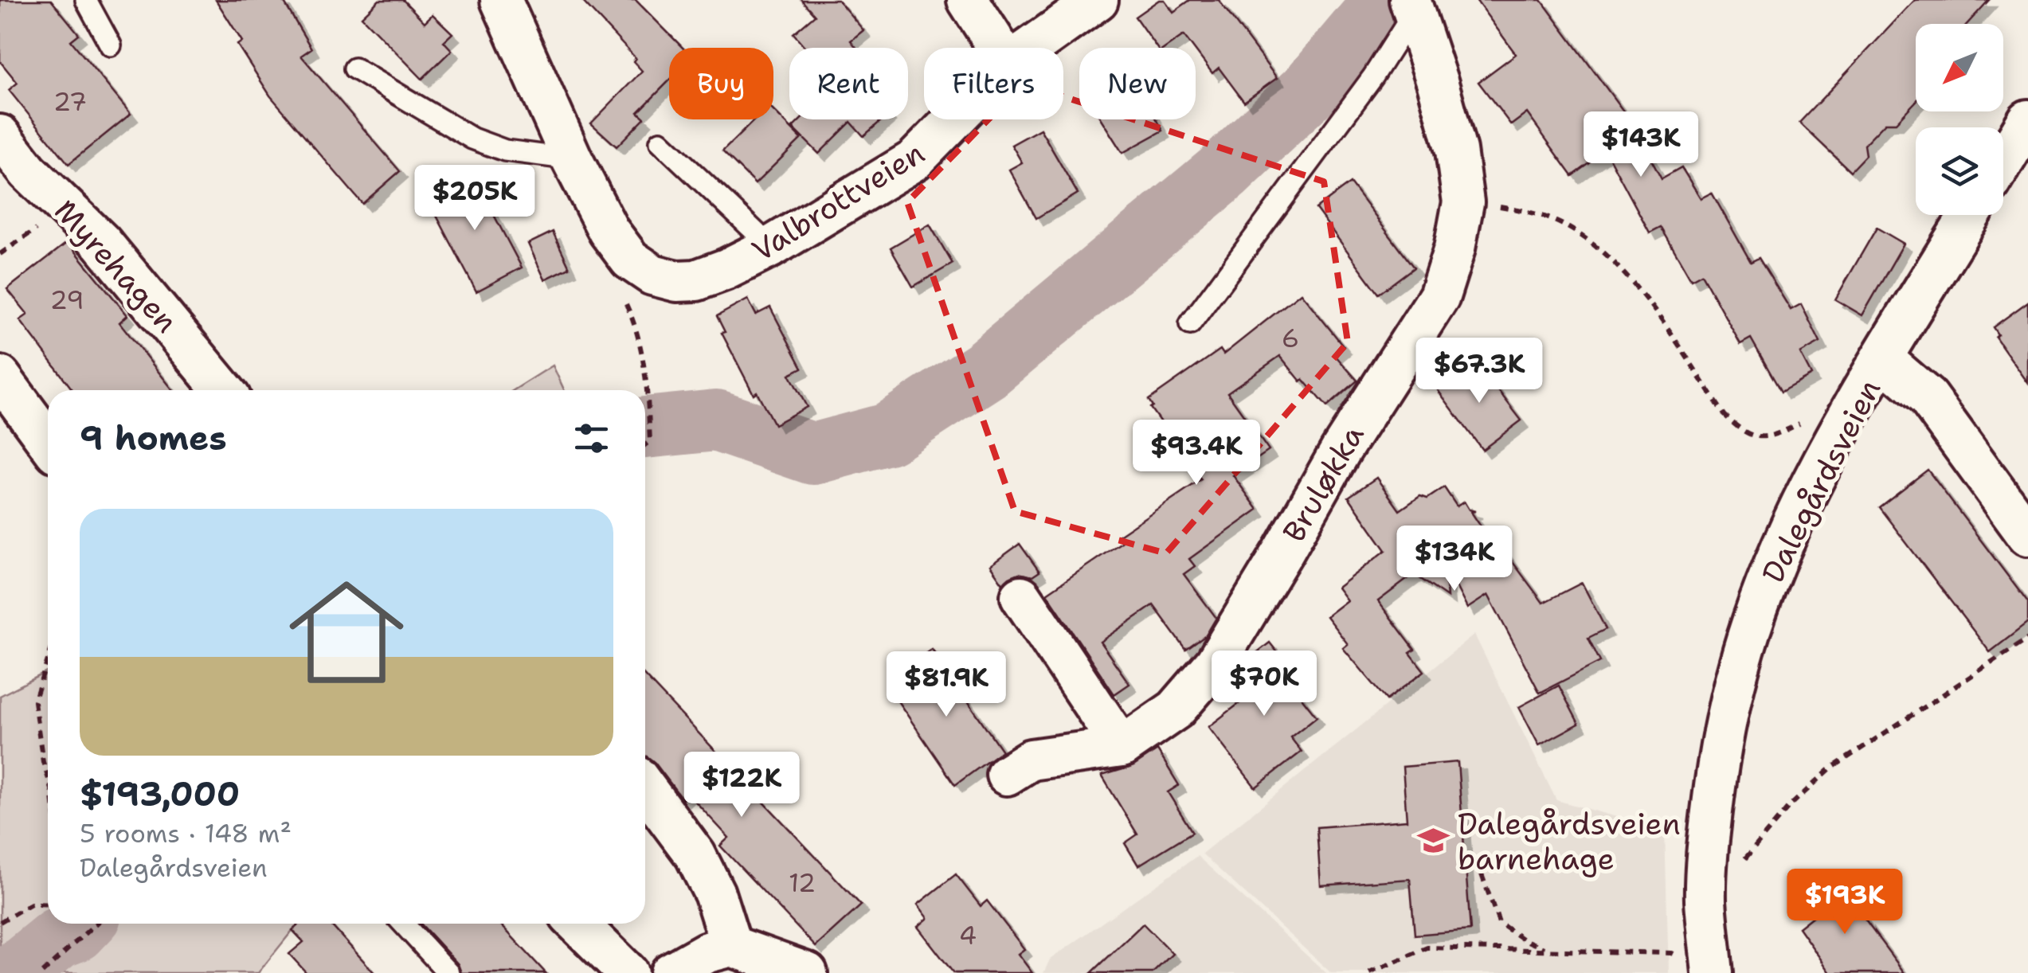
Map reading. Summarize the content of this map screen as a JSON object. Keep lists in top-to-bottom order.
{
  "streets": {
    "street": [
      "Valbrottveien",
      "Myrehagen",
      "Dalegårdsveien",
      "Bruløkka"
    ]
  },
  "places": {
    "school or university": ["Dalegårdsveien barnehage"]
  },
  "house_numbers": [
    "27",
    "29",
    "6",
    "12",
    "4"
  ],
  "north": "bottom left",
  "page": {
    "chip": [
      "Buy",
      "Rent",
      "Filters",
      "New"
    ],
    "price": [
      "$143K",
      "$205K",
      "$67.3K",
      "$93.4K",
      "$134K",
      "$70K",
      "$81.9K",
      "$122K",
      "$193K"
    ],
    "heading": "9 homes",
    "list": [
      {
        "name": "$193,000",
        "note": "5 rooms · 148 m² · Dalegårdsveien"
      }
    ]
  }
}
